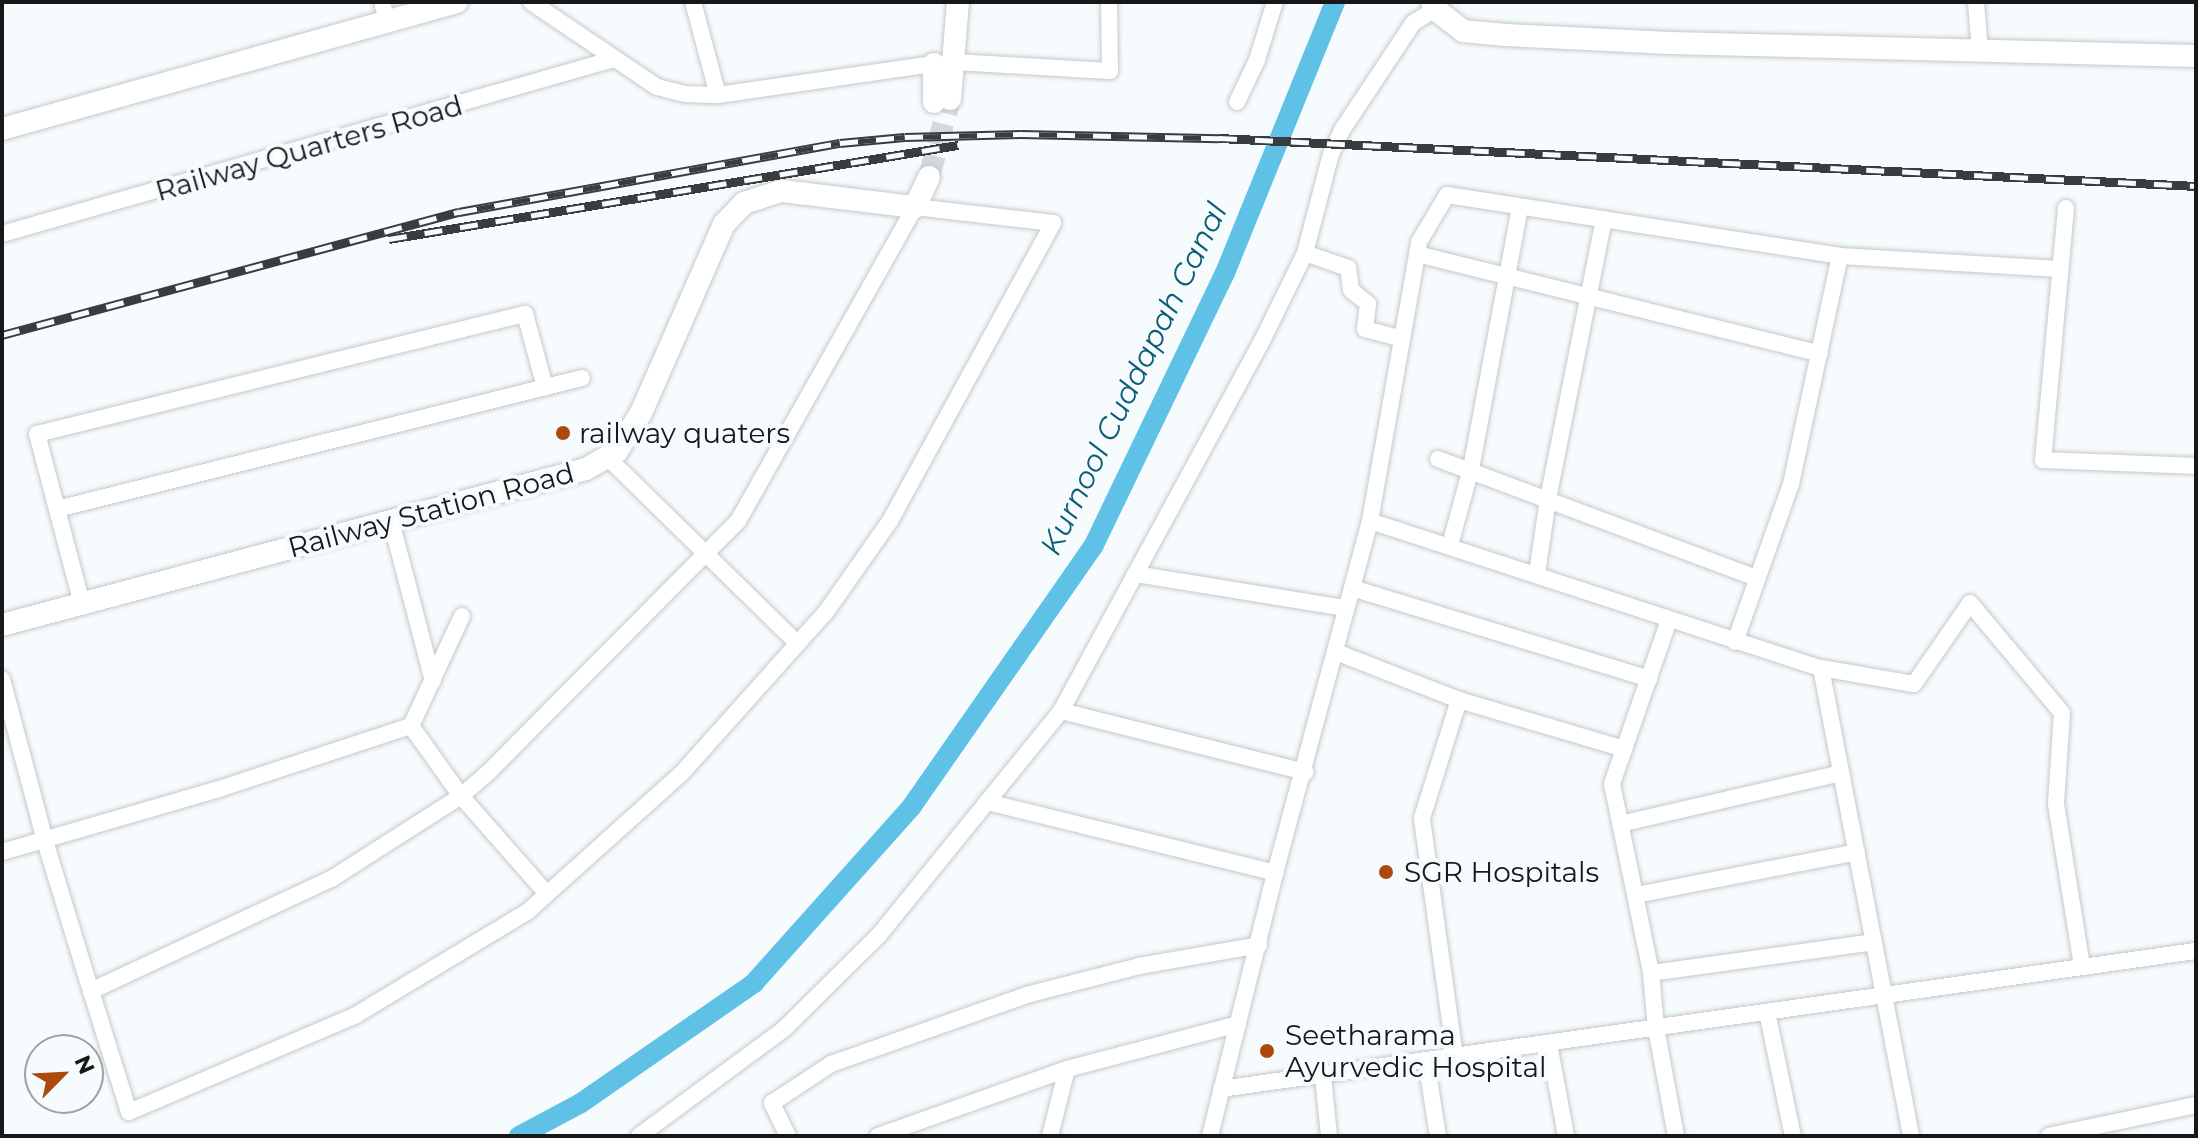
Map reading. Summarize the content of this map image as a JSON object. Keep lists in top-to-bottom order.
{
  "streets": {
    "street": ["Railway Quarters Road", "Railway Station Road"]
  },
  "water": ["Kurnool Cuddapah Canal"],
  "places": ["railway quaters", "SGR Hospitals", "Seetharama Ayurvedic Hospital"],
  "north": "top right"
}
